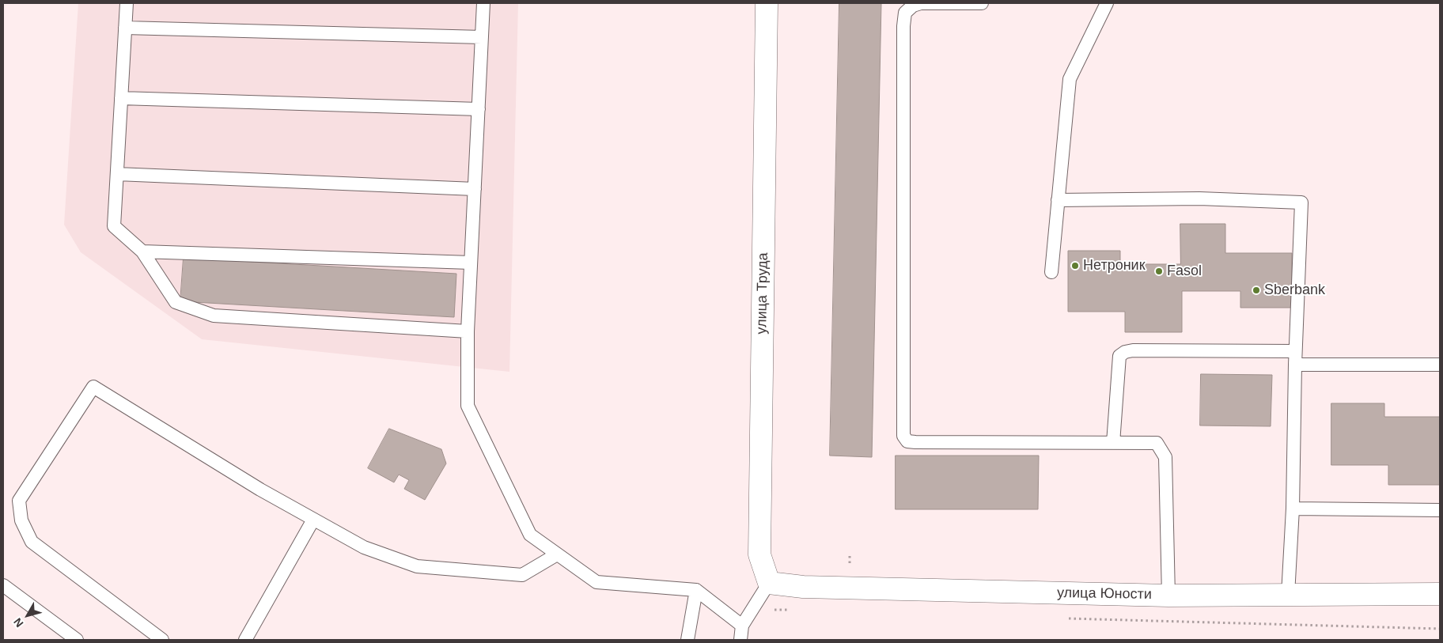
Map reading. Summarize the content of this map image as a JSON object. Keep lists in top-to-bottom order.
{
  "streets": {
    "street": ["улица Труда", "улица Юности"]
  },
  "crossings": [
    ["улица Труда", "улица Юности"]
  ],
  "places": ["Нетроник", "Fasol", "Sberbank"],
  "north": "bottom left"
}
